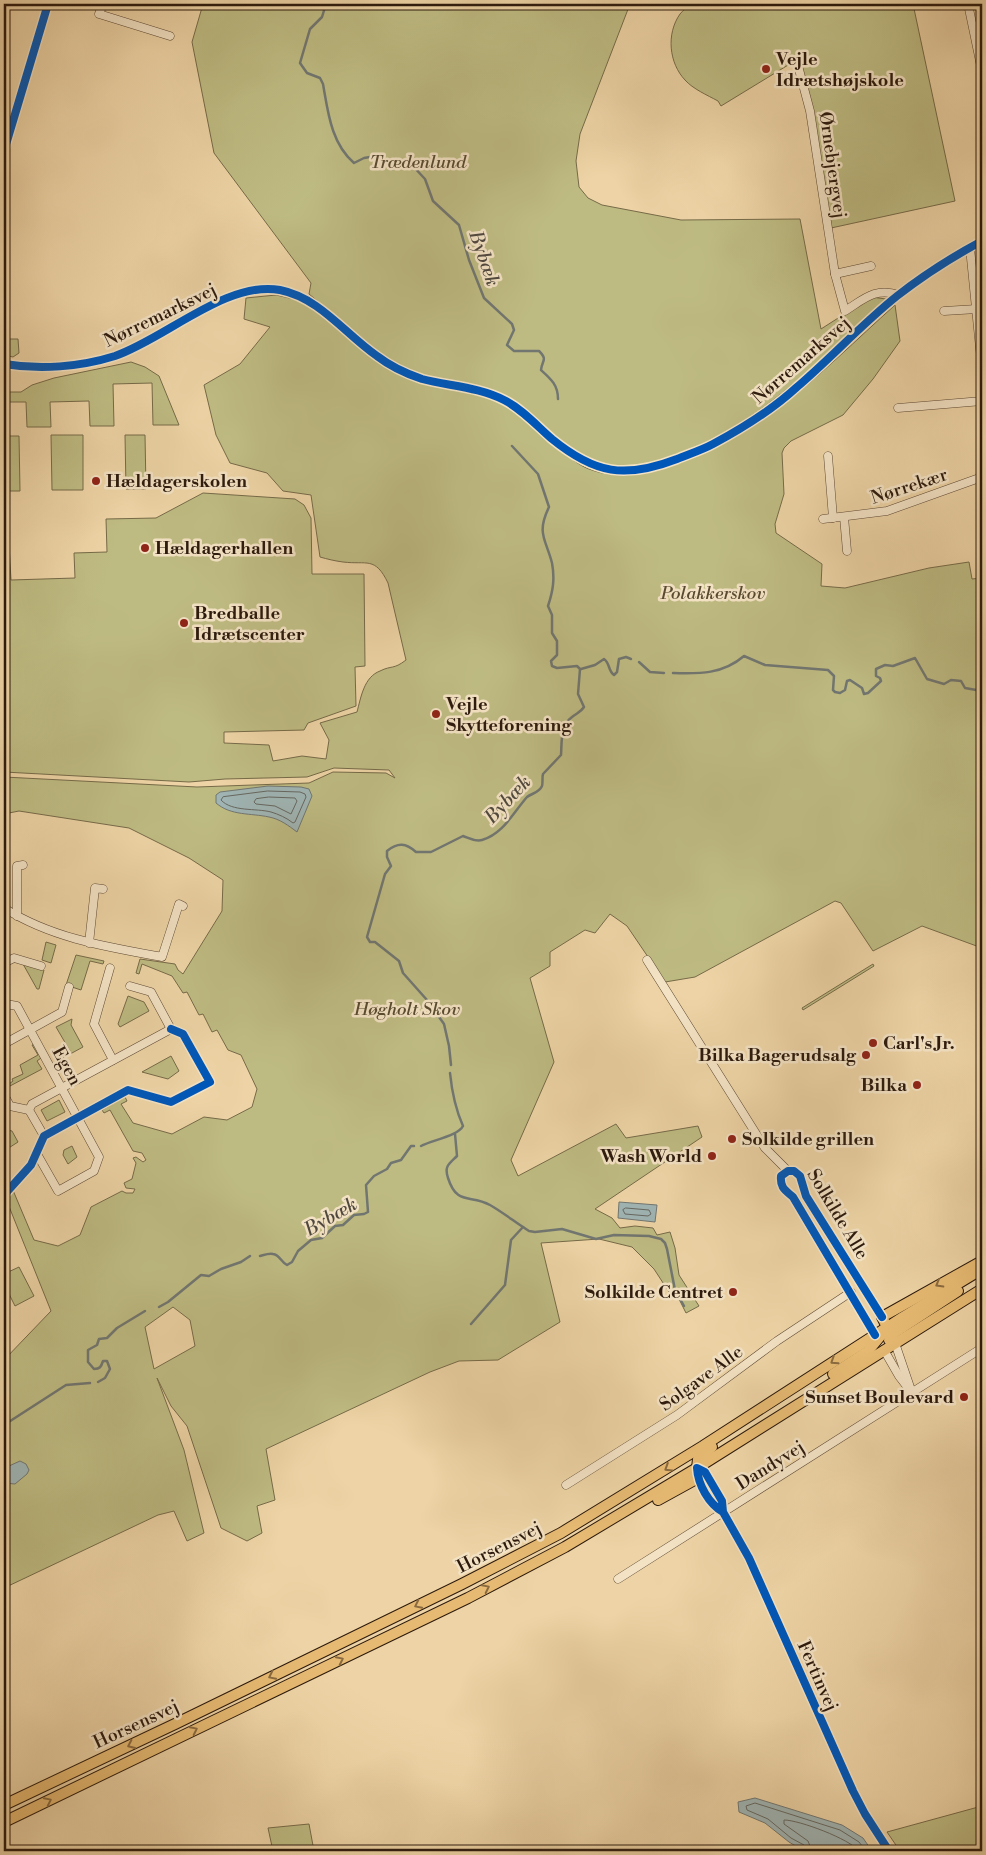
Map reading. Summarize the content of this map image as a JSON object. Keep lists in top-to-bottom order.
{
  "streets": {
    "main road": ["Horsensvej"],
    "street": [
      "Ørnebjergvej",
      "Nørremarksvej",
      "Nørrekær",
      "Egen",
      "Solkilde Alle",
      "Solgave Alle",
      "Dandyvej",
      "Fertinvej"
    ]
  },
  "crossings": [
    ["Ørnebjergvej", "Nørremarksvej"],
    ["Solkilde Alle", "Solgave Alle"],
    ["Solkilde Alle", "Horsensvej"],
    ["Dandyvej", "Fertinvej"],
    ["Horsensvej", "Fertinvej"]
  ],
  "water": ["Bybæk"],
  "parks": ["Trædenlund", "Polakkerskov", "Høgholt Skov"],
  "places": [
    "Vejle Idrætshøjskole",
    "Hældagerskolen",
    "Hældagerhallen",
    "Bredballe Idrætscenter",
    "Vejle Skytteforening",
    "Carl's Jr.",
    "Bilka Bagerudsalg",
    "Bilka",
    "Solkilde grillen",
    "Wash World",
    "Solkilde Centret",
    "Sunset Boulevard"
  ]
}
